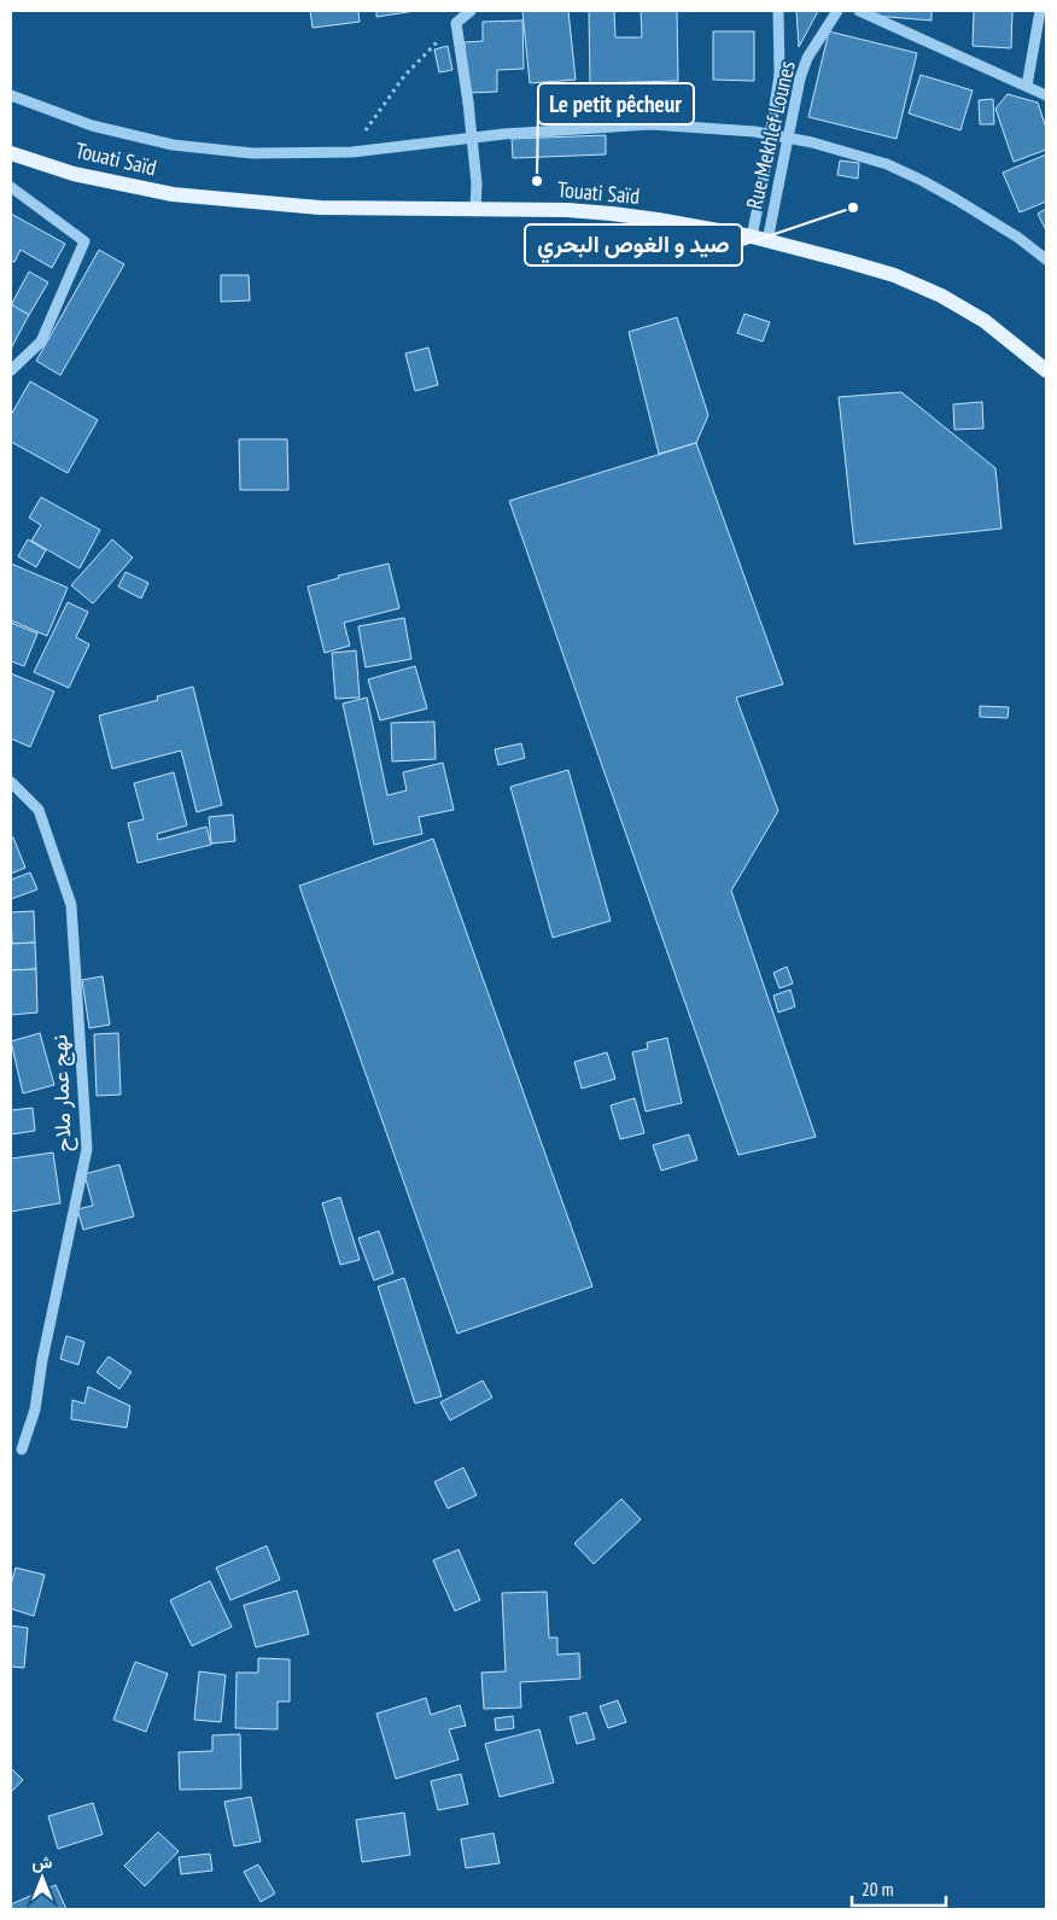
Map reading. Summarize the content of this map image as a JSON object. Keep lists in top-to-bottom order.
{
  "streets": {
    "main road": ["Touati Saïd"],
    "street": ["Rue Mekhlef Lounes", "نهج عمار ملاح"]
  },
  "crossings": [
    ["Rue Mekhlef Lounes", "Touati Saïd"]
  ],
  "places": ["Le petit pêcheur", "صيد و الغوص البحري"],
  "scale_bar": "20 m",
  "north": "top"
}
